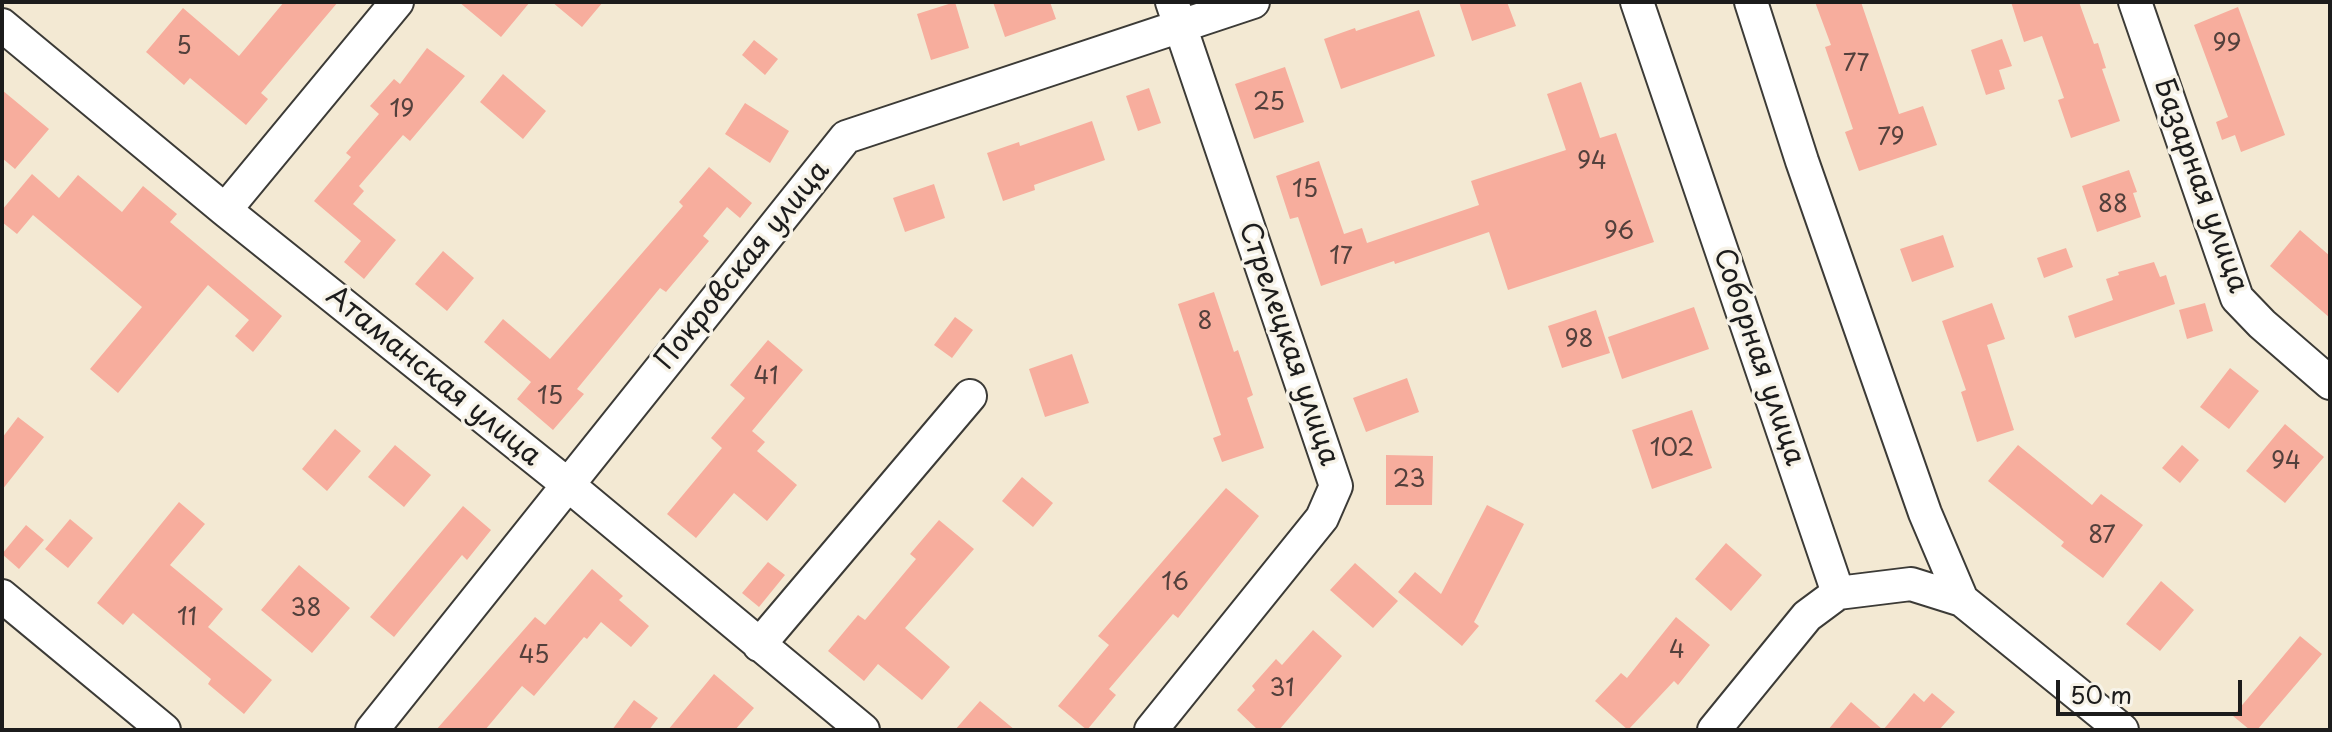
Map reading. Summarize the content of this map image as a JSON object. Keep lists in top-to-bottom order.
{
  "streets": {
    "street": [
      "Базарная улица",
      "Покровская улица",
      "Стрелецкая улица",
      "Соборная улица",
      "Атаманская улица"
    ]
  },
  "crossings": [
    ["Покровская улица", "Стрелецкая улица"],
    ["Покровская улица", "Атаманская улица"]
  ],
  "house_numbers": [
    "99",
    "5",
    "77",
    "25",
    "19",
    "79",
    "94",
    "15",
    "88",
    "96",
    "17",
    "8",
    "98",
    "41",
    "15",
    "102",
    "94",
    "23",
    "87",
    "16",
    "38",
    "11",
    "4",
    "45",
    "31"
  ],
  "scale_bar": "50 m"
}
